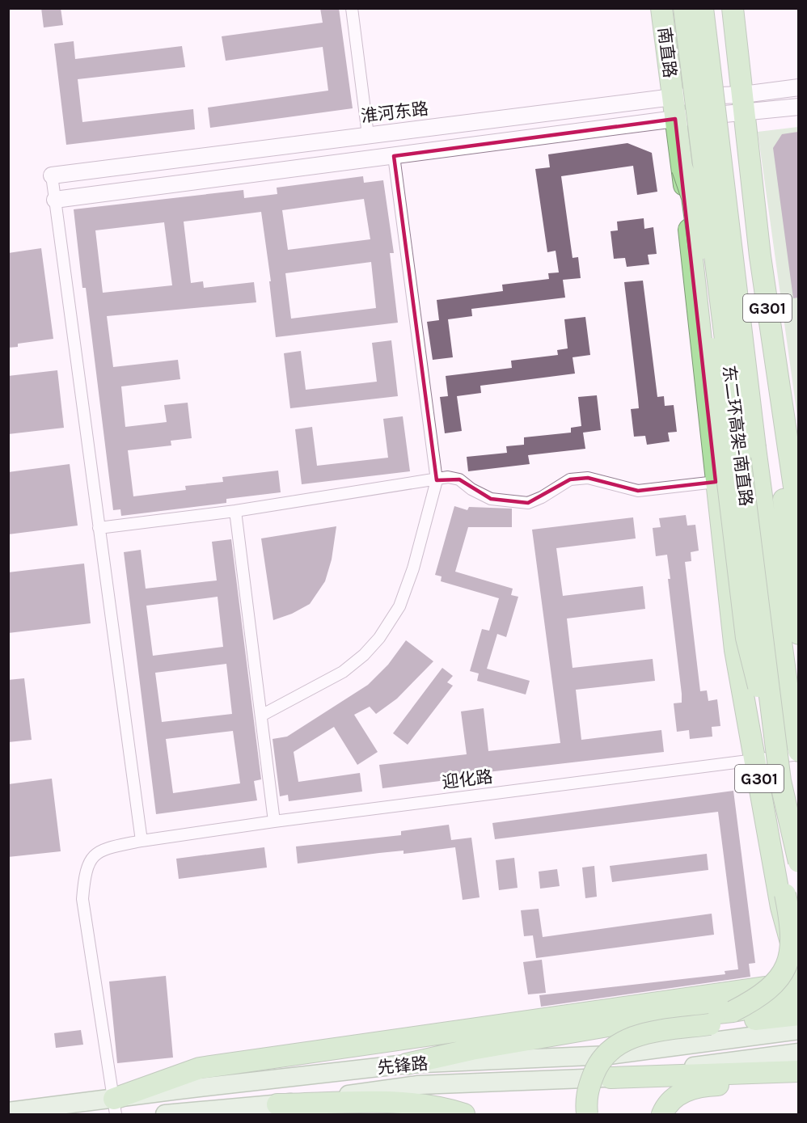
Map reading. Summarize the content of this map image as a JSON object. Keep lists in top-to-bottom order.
{
  "streets": {
    "highway": ["南直路", "G301", "东二环高架-南直路"],
    "main road": ["淮河东路", "先锋路"],
    "street": ["迎化路"]
  },
  "crossings": [
    ["南直路", "淮河东路"],
    ["南直路", "G301"],
    ["淮河东路", "G301"],
    ["G301", "迎化路"],
    ["东二环高架-南直路", "迎化路"],
    ["迎化路", "先锋路"]
  ]
}
